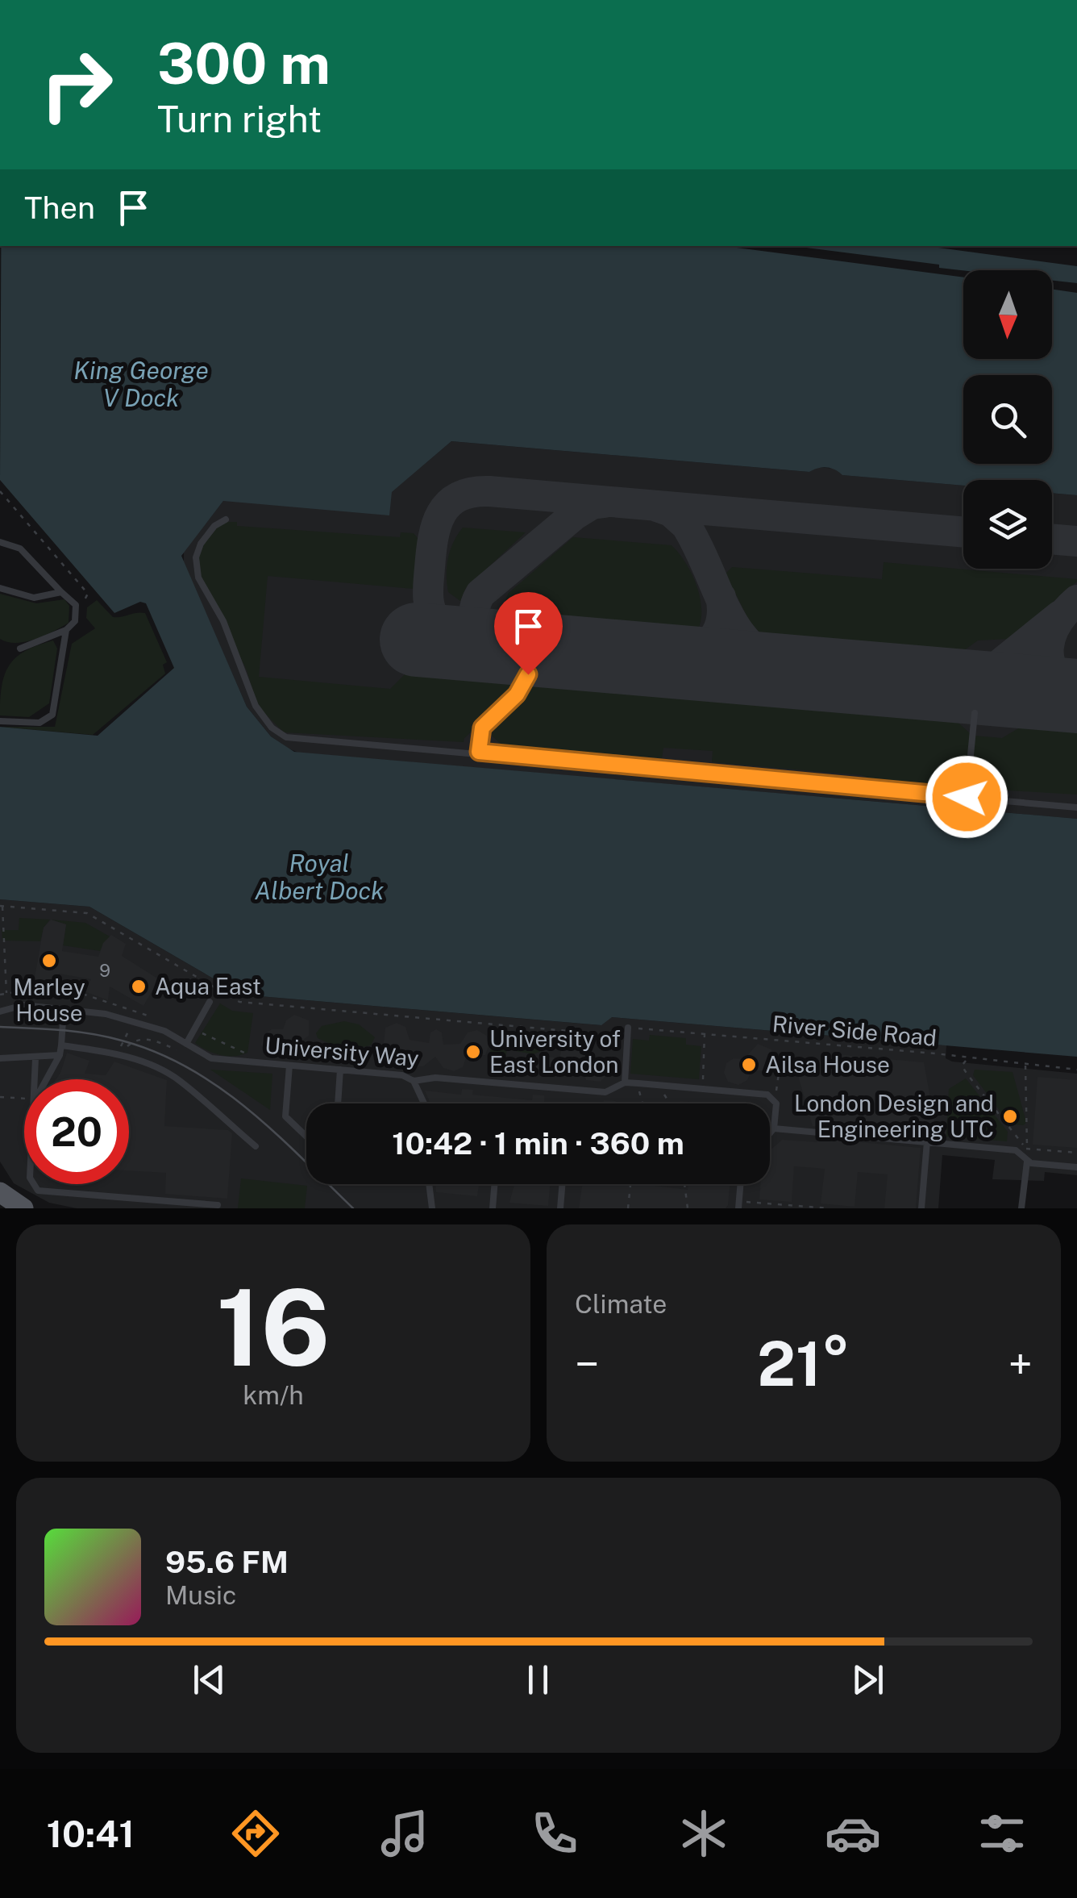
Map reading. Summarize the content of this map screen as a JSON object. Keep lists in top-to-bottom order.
{
  "streets": {
    "lane": ["University Way"],
    "path": ["River Side Road"]
  },
  "water": ["King George V Dock", "Royal Albert Dock"],
  "places": [
    "Marley House",
    "Aqua East",
    "University of East London",
    "Ailsa House",
    "London Design and Engineering UTC"
  ],
  "house_numbers": ["9"],
  "north": "bottom",
  "page": {
    "turn": ["300 m", "Turn right"],
    "then": "Then",
    "limit": "20",
    "trip": "10:42 · 1 min · 360 m",
    "tile": [
      ["16", "km/h"],
      "Climate"
    ],
    "heat": ["−", "21°", "+"],
    "song": ["95.6 FM", "Music"],
    "tabs": "10:41"
  }
}
